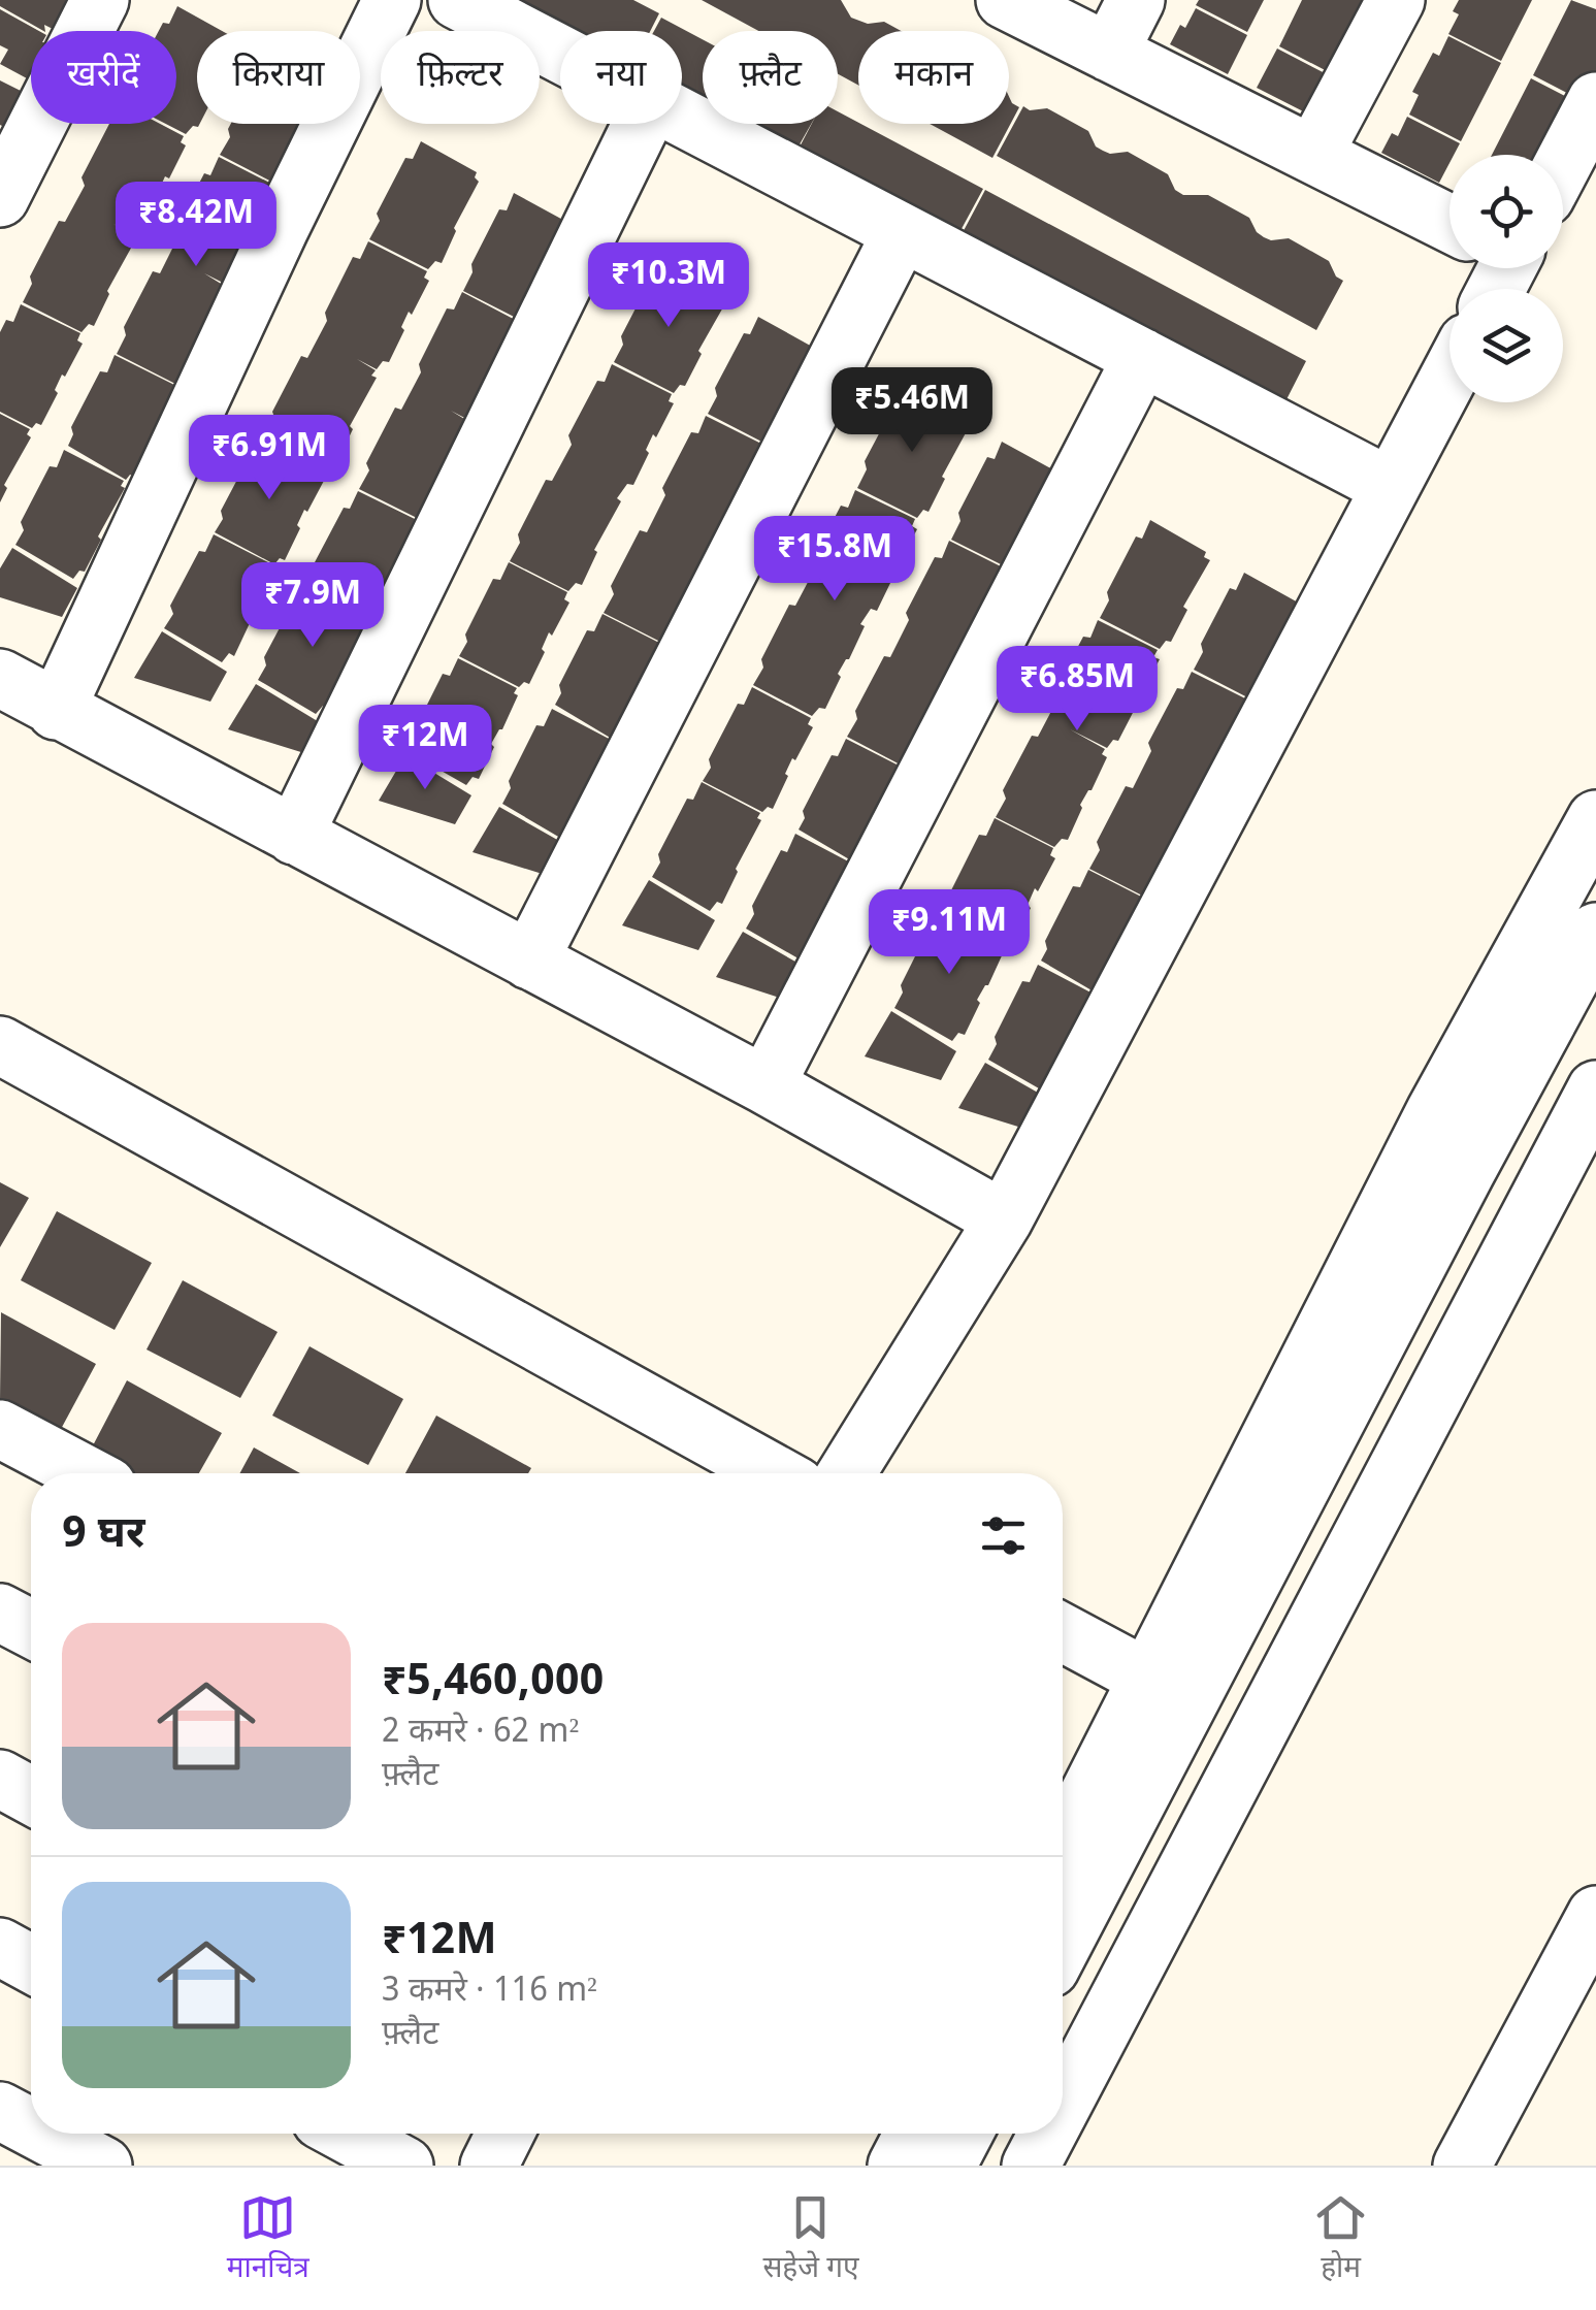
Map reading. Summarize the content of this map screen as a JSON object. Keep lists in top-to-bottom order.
{
  "page": {
    "chip": [
      "खरीदें",
      "किराया",
      "फ़िल्टर",
      "नया",
      "फ़्लैट",
      "मकान"
    ],
    "price": [
      "₹8.42M",
      "₹10.3M",
      "₹5.46M",
      "₹6.91M",
      "₹15.8M",
      "₹7.9M",
      "₹6.85M",
      "₹12M",
      "₹9.11M"
    ],
    "heading": "9 घर",
    "list": [
      {
        "name": "₹5,460,000",
        "note": "2 कमरे · 62 m² · फ़्लैट"
      },
      {
        "name": "₹12M",
        "note": "3 कमरे · 116 m² · फ़्लैट"
      }
    ],
    "tabs": ["मानचित्र", "सहेजे गए", "होम"]
  }
}
